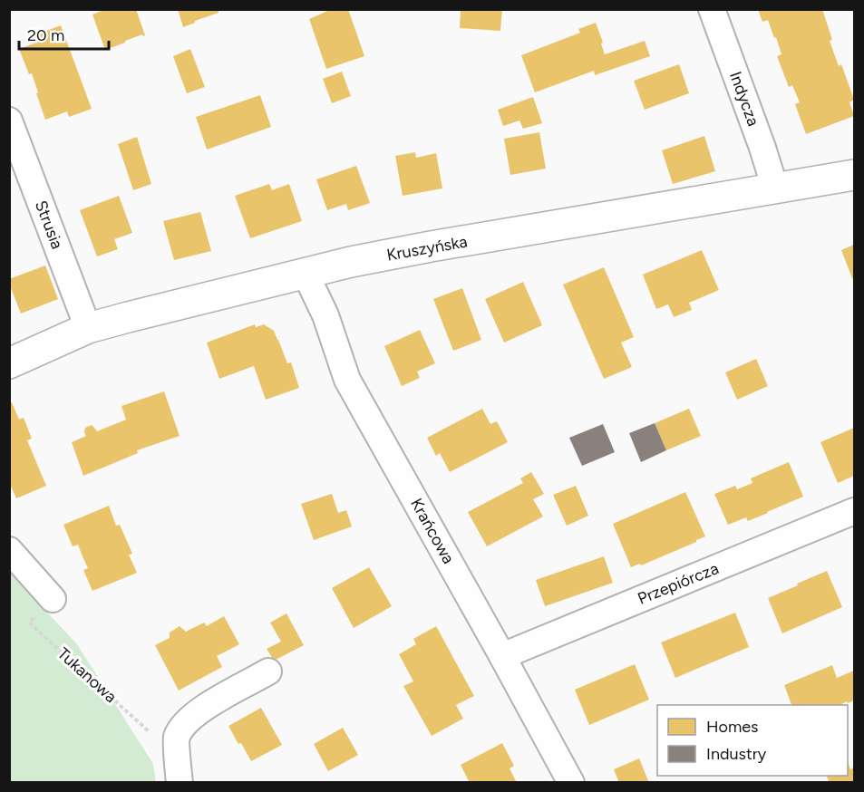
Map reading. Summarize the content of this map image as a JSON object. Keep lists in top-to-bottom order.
{
  "streets": {
    "street": [
      "Indycza",
      "Strusia",
      "Kruszyńska",
      "Krańcowa",
      "Przepiórcza"
    ],
    "path": ["Tukanowa"]
  },
  "crossings": [
    ["Indycza", "Kruszyńska"],
    ["Strusia", "Kruszyńska"],
    ["Kruszyńska", "Krańcowa"],
    ["Krańcowa", "Przepiórcza"]
  ],
  "legend": ["Homes", "Industry"],
  "scale_bar": "20 m"
}
